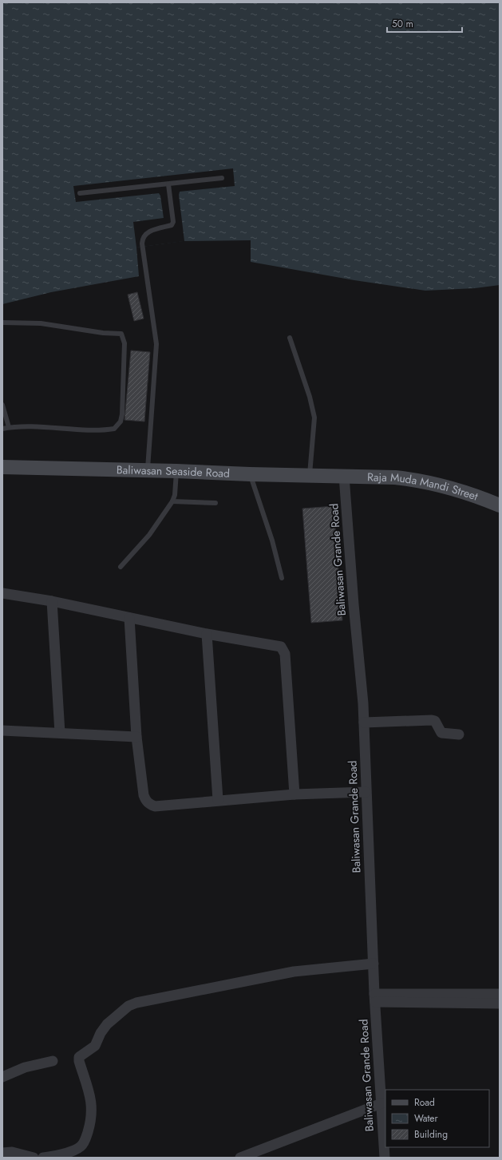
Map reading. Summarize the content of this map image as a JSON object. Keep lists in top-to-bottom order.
{
  "streets": {
    "main road": ["Baliwasan Seaside Road", "Raja Muda Mandi Street"],
    "street": ["Baliwasan Grande Road"]
  },
  "crossings": [
    ["Baliwasan Seaside Road", "Raja Muda Mandi Street"],
    ["Baliwasan Seaside Road", "Baliwasan Grande Road"],
    ["Raja Muda Mandi Street", "Baliwasan Grande Road"]
  ],
  "legend": ["Road", "Water", "Building"],
  "scale_bar": "50 m"
}
